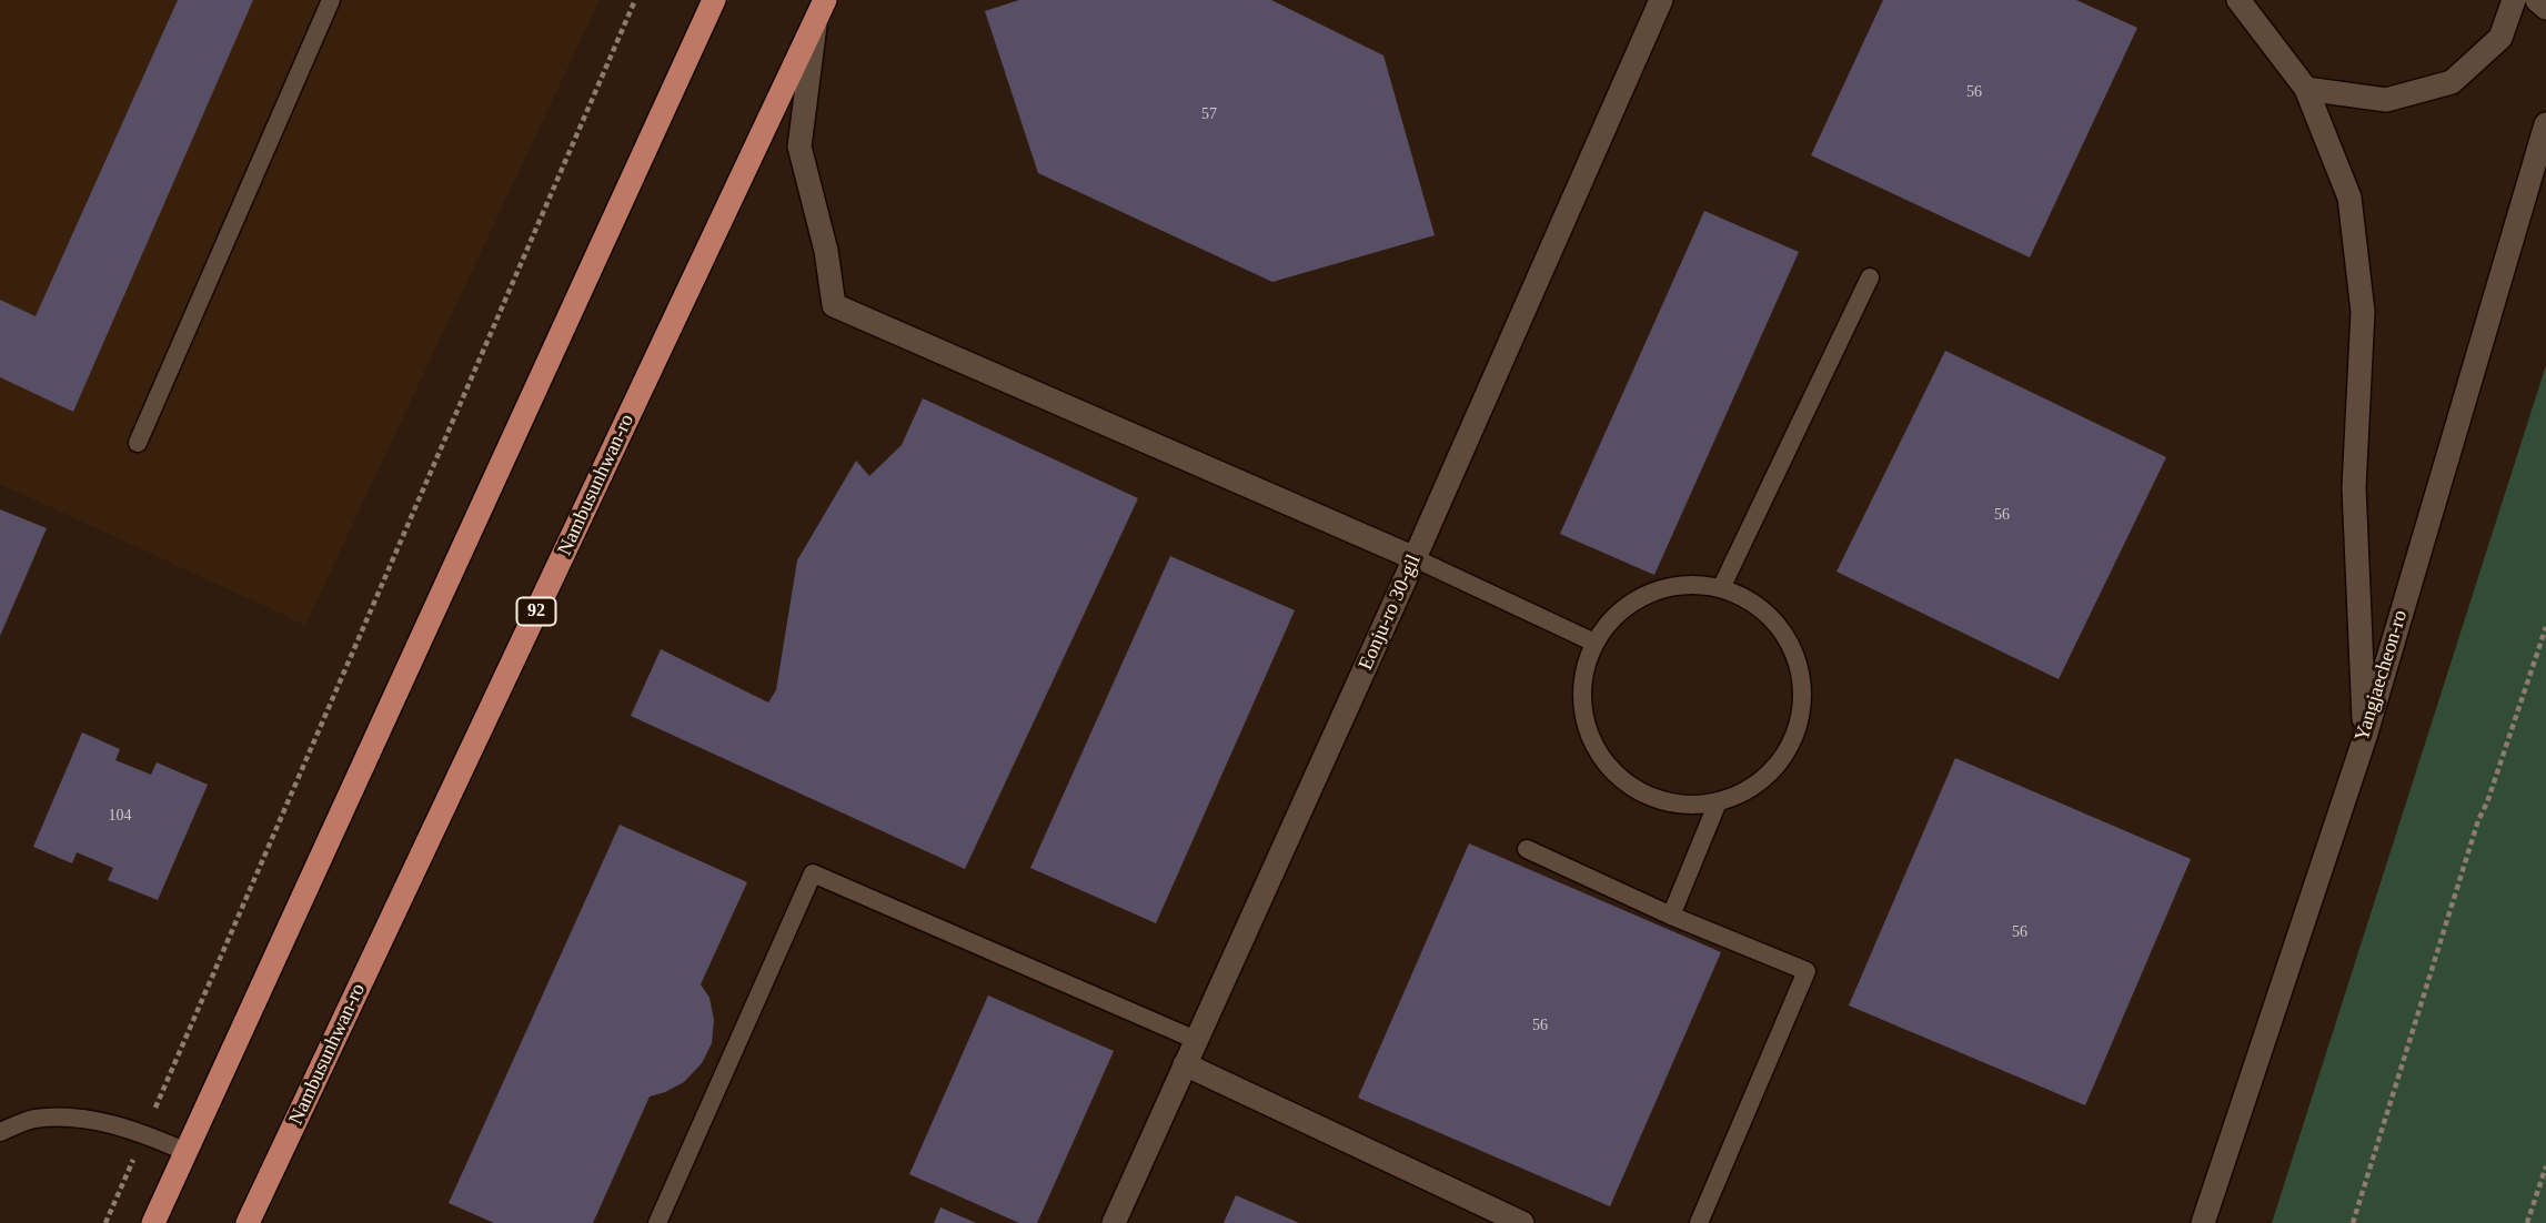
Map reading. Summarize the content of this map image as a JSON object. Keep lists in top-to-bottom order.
{
  "streets": {
    "main road": ["Nambusunhwan-ro", "92"],
    "street": ["Eonju-ro 30-gil", "Yangjaecheon-ro"]
  },
  "house_numbers": [
    "56",
    "57",
    "56",
    "104",
    "56",
    "56"
  ]
}
